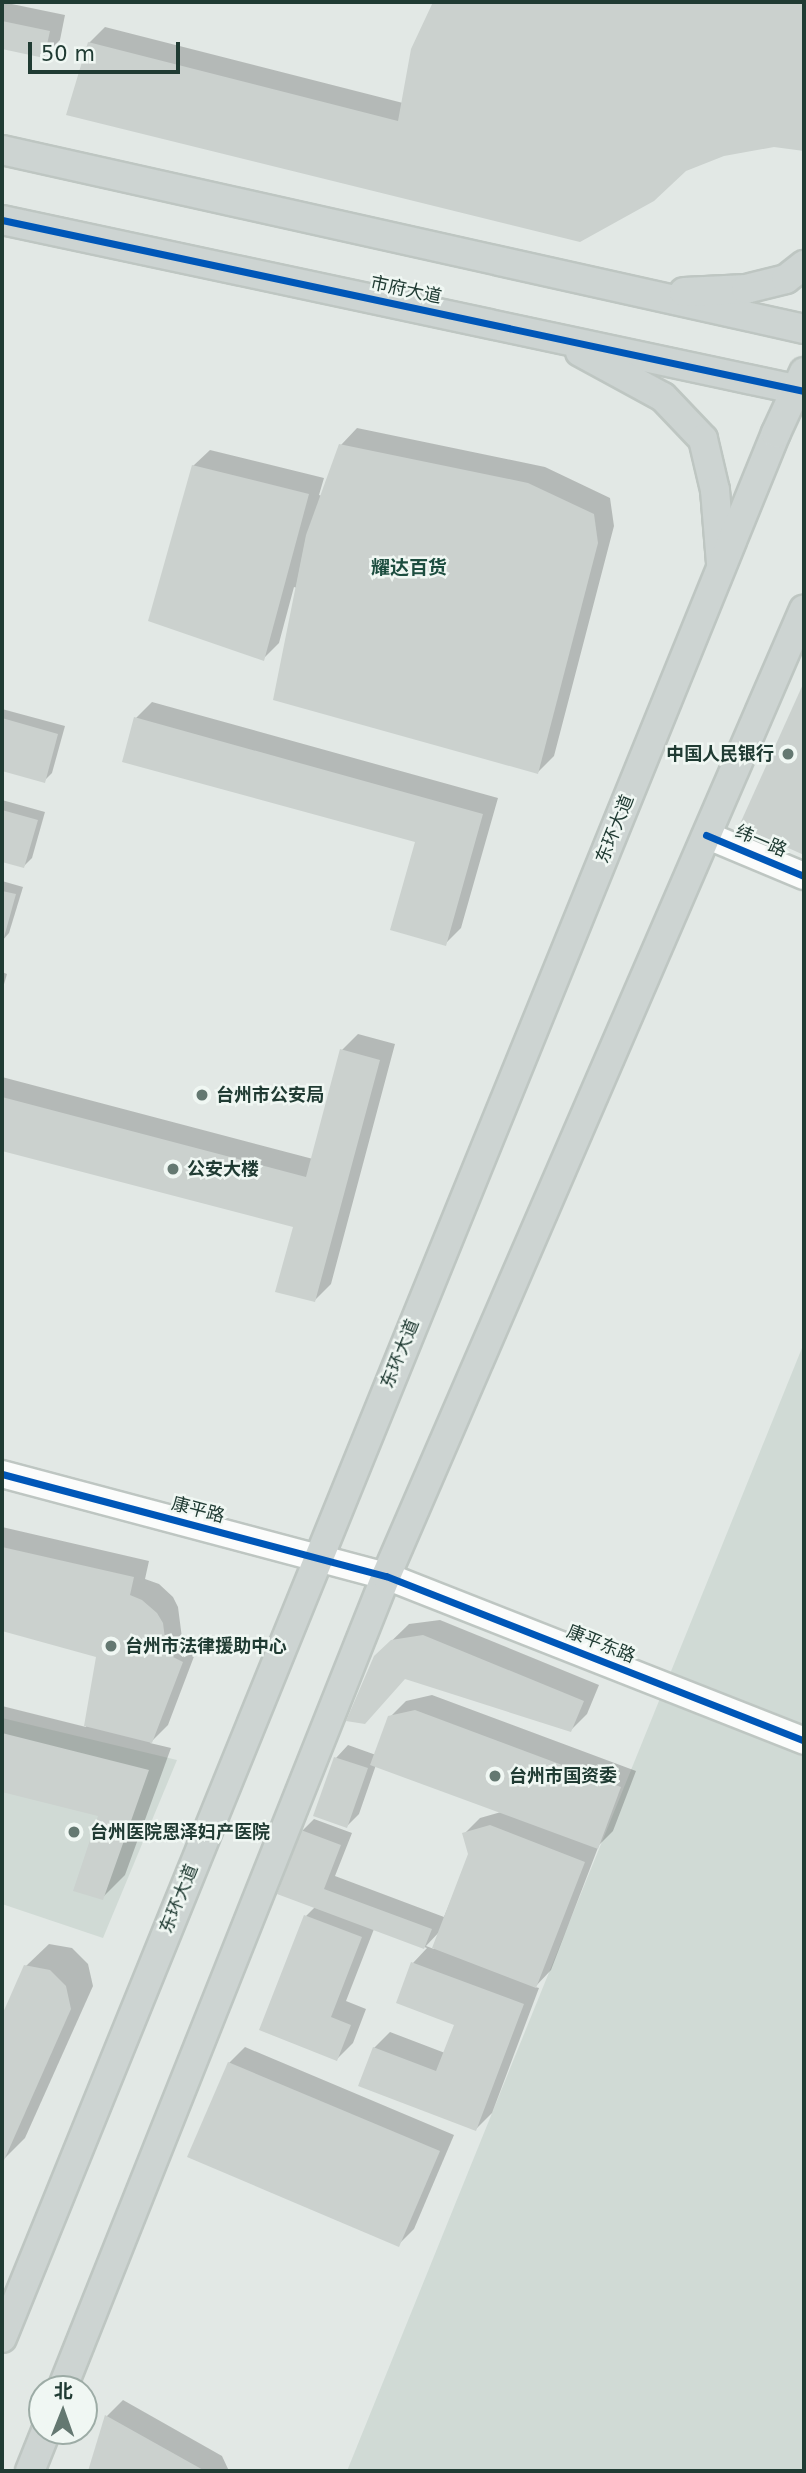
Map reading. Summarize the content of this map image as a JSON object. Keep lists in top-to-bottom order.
{
  "streets": {
    "main road": ["市府大道", "东环大道"],
    "street": ["纬一路", "康平路", "康平东路"]
  },
  "crossings": [
    ["市府大道", "东环大道"],
    ["东环大道", "康平路"],
    ["康平路", "康平东路"]
  ],
  "districts": ["耀达百货"],
  "places": [
    "中国人民银行",
    "台州市公安局",
    "公安大楼",
    "台州市法律援助中心",
    "台州市国资委",
    "台州医院恩泽妇产医院"
  ],
  "scale_bar": "50 m",
  "north": "top"
}
